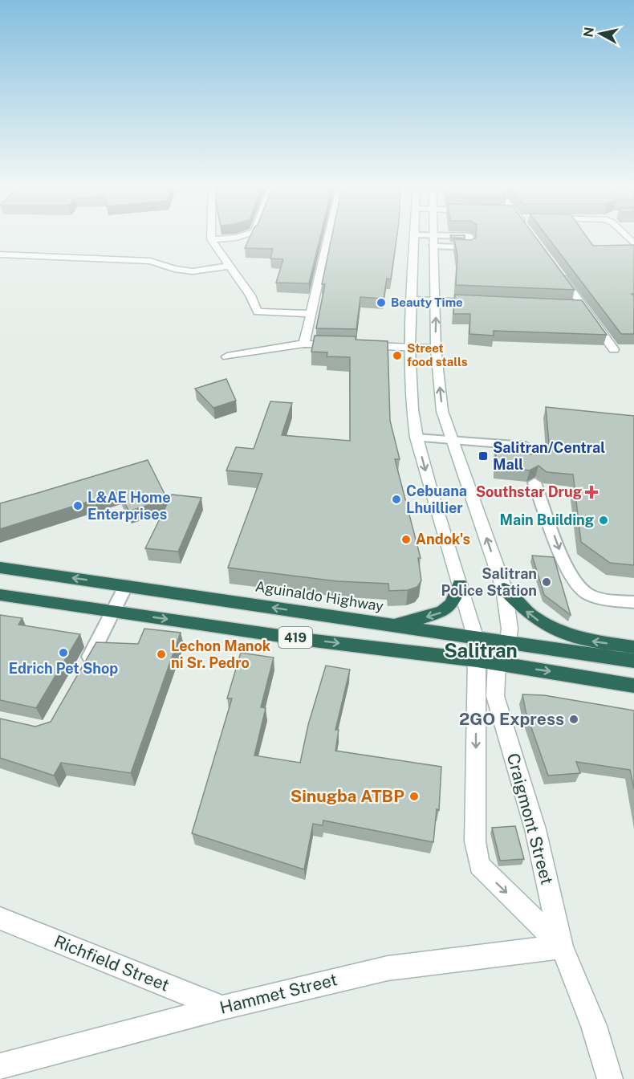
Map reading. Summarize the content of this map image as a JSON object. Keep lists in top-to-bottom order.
{
  "streets": {
    "highway": ["Aguinaldo Highway", "419"],
    "street": ["Craigmont Street", "Richfield Street", "Hammet Street"]
  },
  "crossings": [
    ["Aguinaldo Highway", "Craigmont Street"],
    ["419", "Craigmont Street"],
    ["Craigmont Street", "Hammet Street"],
    ["Richfield Street", "Hammet Street"]
  ],
  "districts": ["Salitran"],
  "places": {
    "other": [
      "Beauty Time",
      "Street food stalls",
      "Cebuana Lhuillier",
      "L&AE Home Enterprises",
      "Main Building",
      "Andok's",
      "Salitran Police Station",
      "Edrich Pet Shop",
      "Lechon Manok ni Sr. Pedro",
      "2GO Express",
      "Sinugba ATBP"
    ],
    "transit": ["Salitran/Central Mall"],
    "health": ["Southstar Drug"]
  },
  "north": "left"
}
